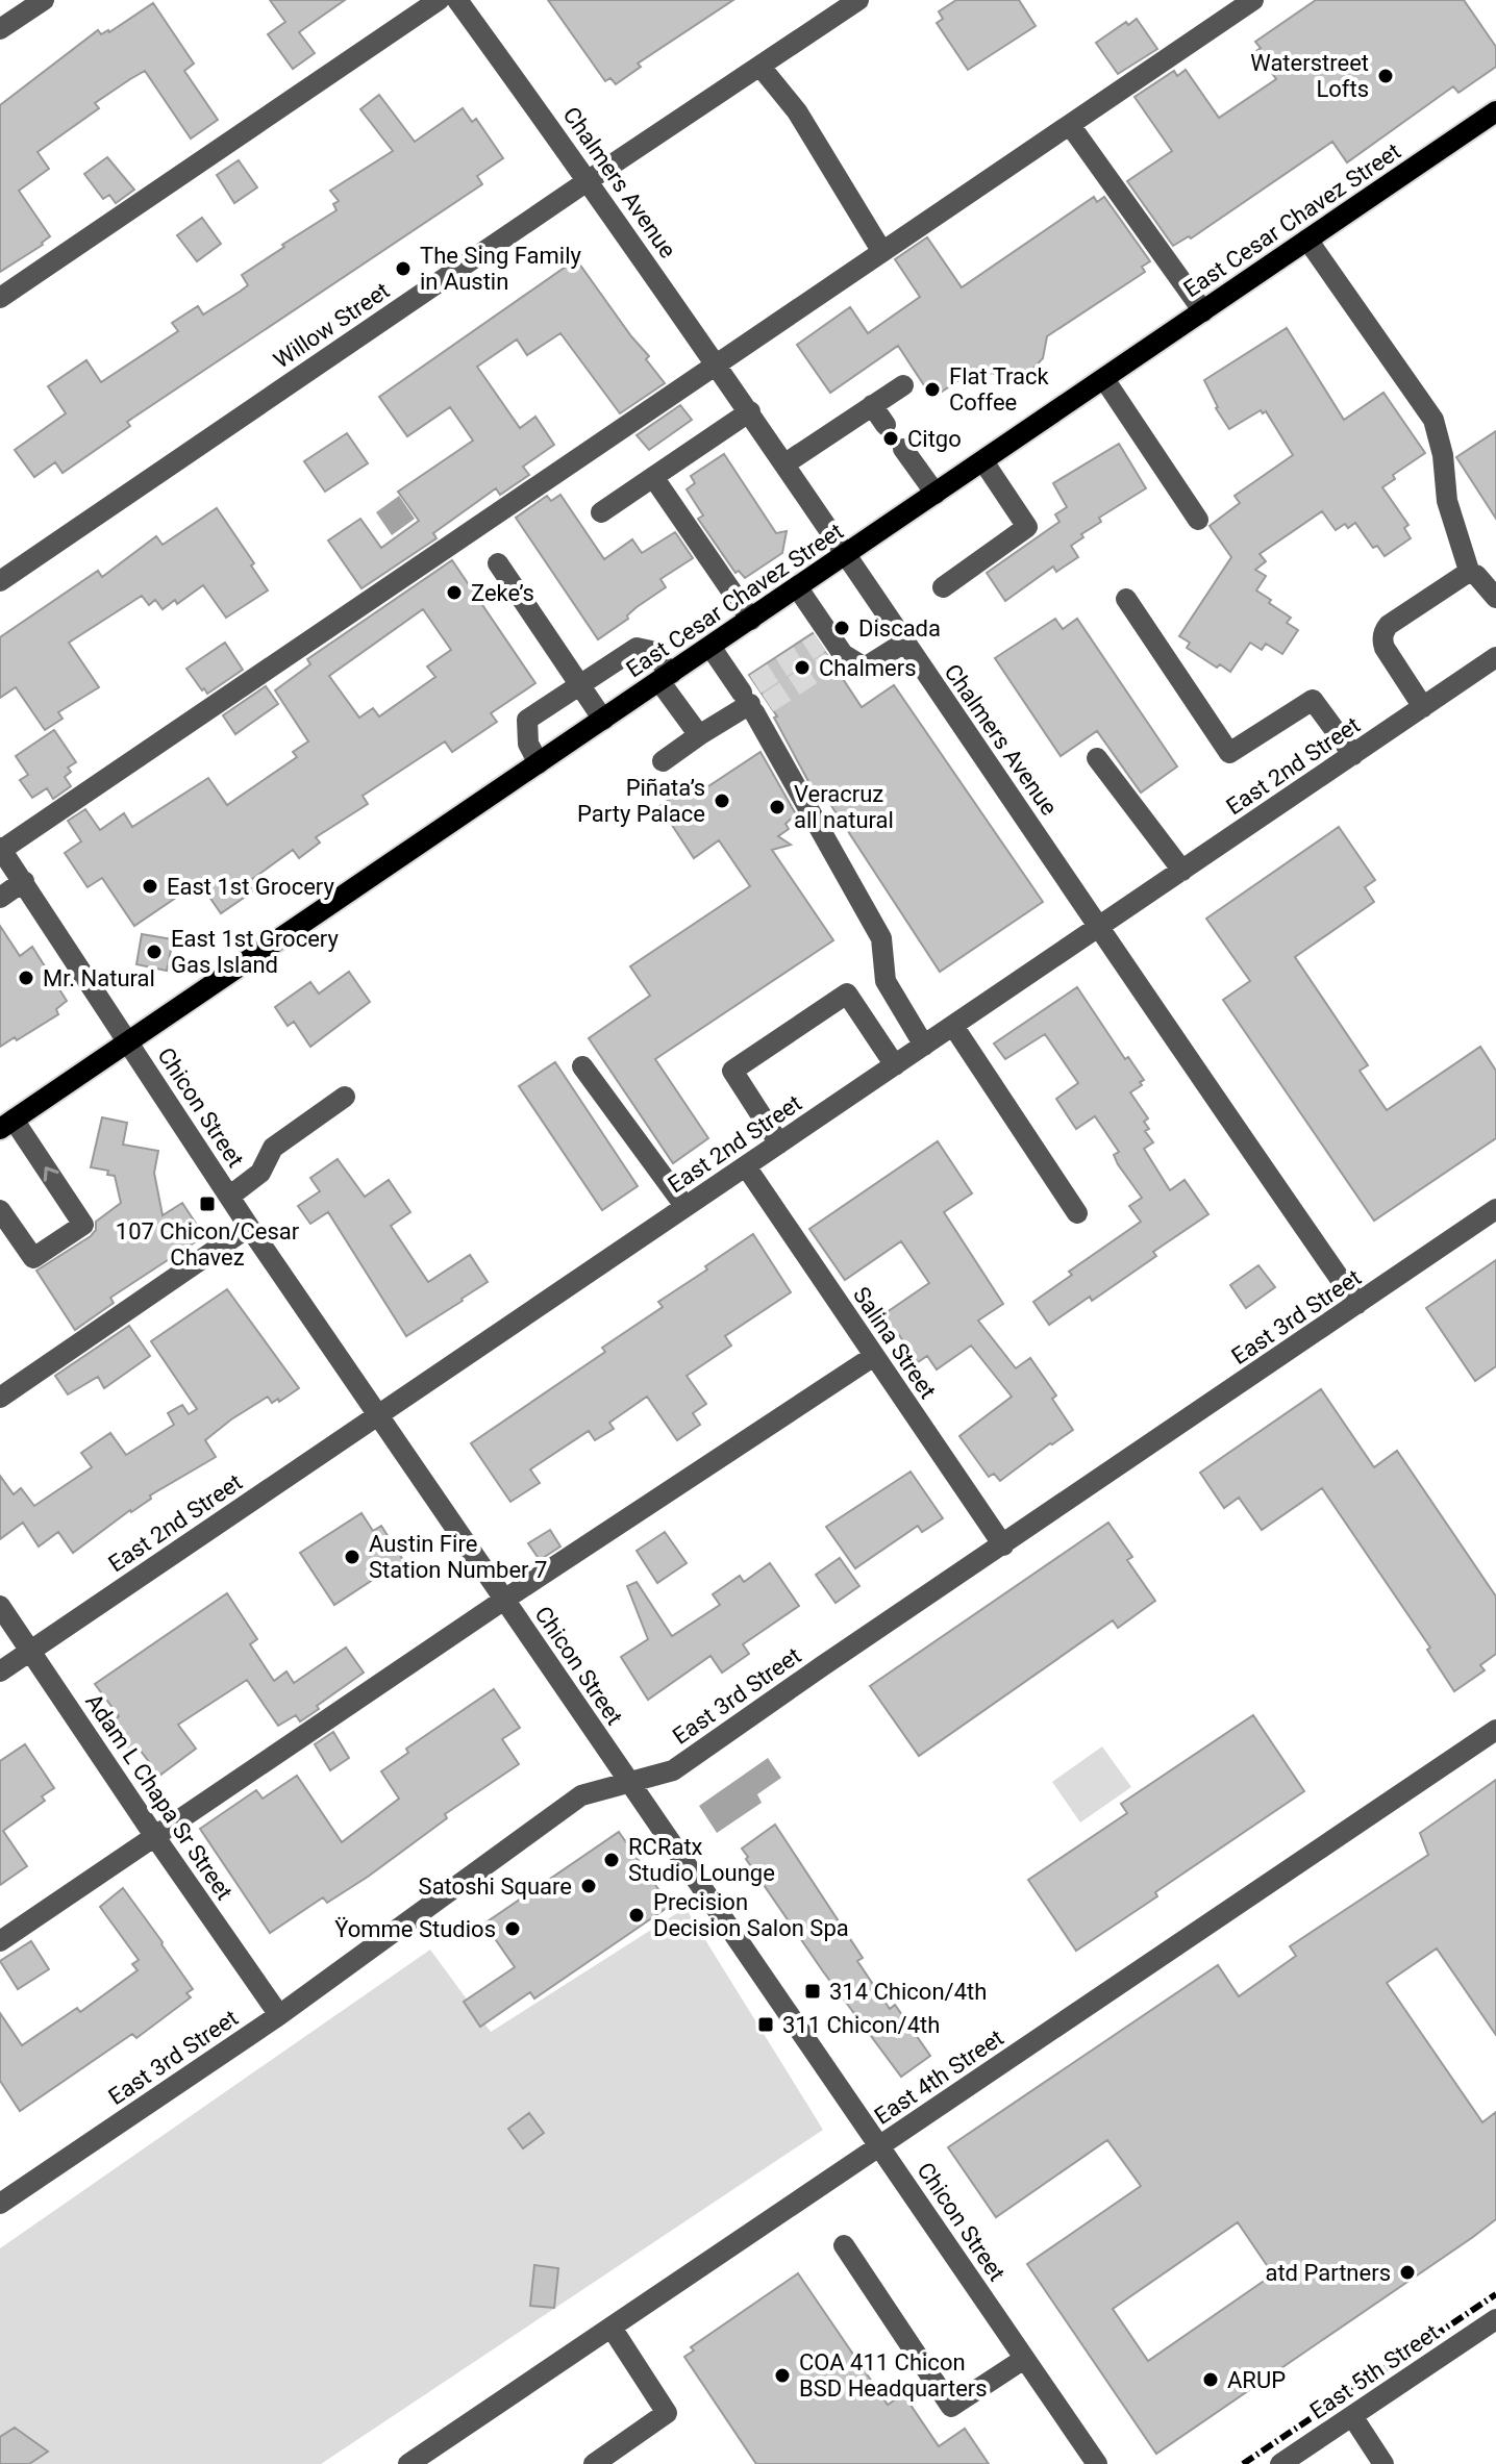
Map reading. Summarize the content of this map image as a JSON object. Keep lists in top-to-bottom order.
{
  "streets": {
    "main road": ["East Cesar Chavez Street"],
    "street": [
      "Chalmers Avenue",
      "Willow Street",
      "East 2nd Street",
      "Chicon Street",
      "East 3rd Street",
      "Salina Street",
      "Adam L Chapa Sr Street",
      "East 4th Street",
      "East 5th Street"
    ]
  },
  "crossings": [
    ["Chalmers Avenue", "East Cesar Chavez Street"],
    ["Chalmers Avenue", "Willow Street"],
    ["Chalmers Avenue", "East 2nd Street"],
    ["Chalmers Avenue", "East 3rd Street"],
    ["East Cesar Chavez Street", "Chicon Street"],
    ["East 2nd Street", "Chicon Street"],
    ["East 2nd Street", "Salina Street"],
    ["East 2nd Street", "Adam L Chapa Sr Street"],
    ["Chicon Street", "East 3rd Street"],
    ["Chicon Street", "East 4th Street"],
    ["East 3rd Street", "Salina Street"],
    ["East 3rd Street", "Adam L Chapa Sr Street"]
  ],
  "places": {
    "other": [
      "Waterstreet Lofts",
      "The Sing Family in Austin",
      "Flat Track Coffee",
      "Citgo",
      "Zeke’s",
      "Discada",
      "Chalmers",
      "Piñata’s Party Palace",
      "Veracruz all natural",
      "East 1st Grocery",
      "East 1st Grocery Gas Island",
      "Mr. Natural",
      "Austin Fire Station Number 7",
      "RCRatx Studio Lounge",
      "Satoshi Square",
      "Precision Decision Salon Spa",
      "Ÿomme Studios",
      "atd Partners",
      "COA 411 Chicon BSD Headquarters",
      "ARUP"
    ],
    "transit": ["107 Chicon/Cesar Chavez", "314 Chicon/4th", "311 Chicon/4th"]
  }
}
